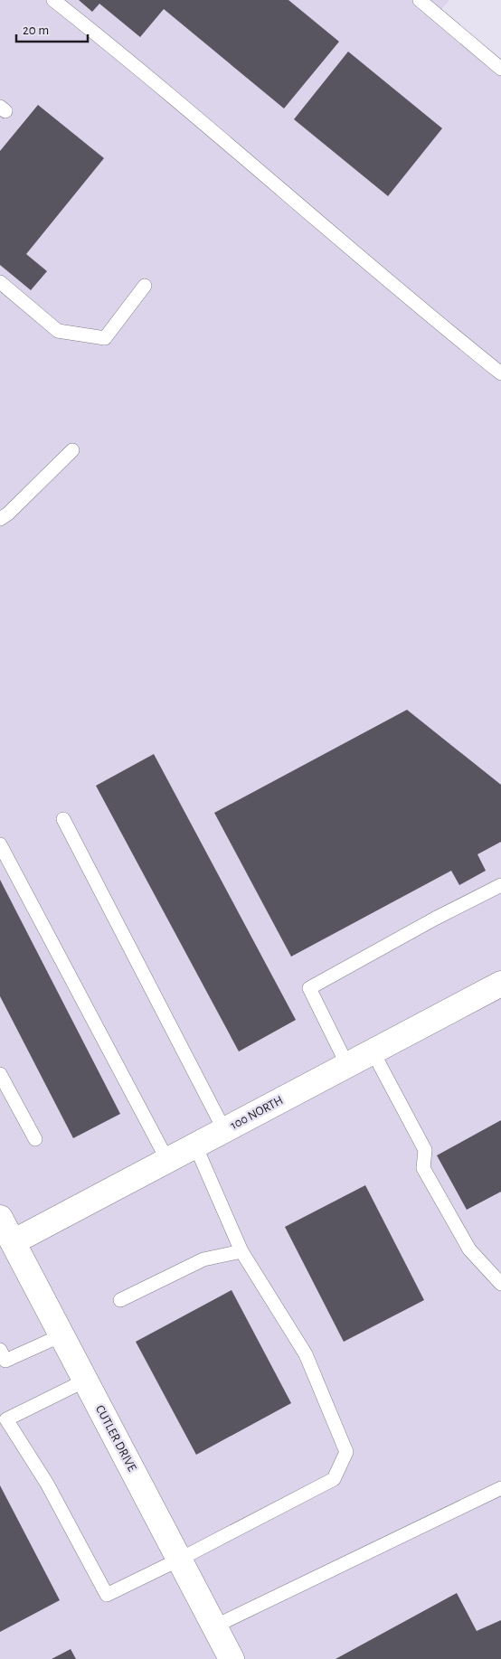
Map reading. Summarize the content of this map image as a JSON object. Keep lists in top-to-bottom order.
{
  "streets": {
    "street": ["100 NORTH", "CUTLER DRIVE"]
  },
  "crossings": [
    ["100 NORTH", "CUTLER DRIVE"]
  ],
  "scale_bar": "20 m"
}
